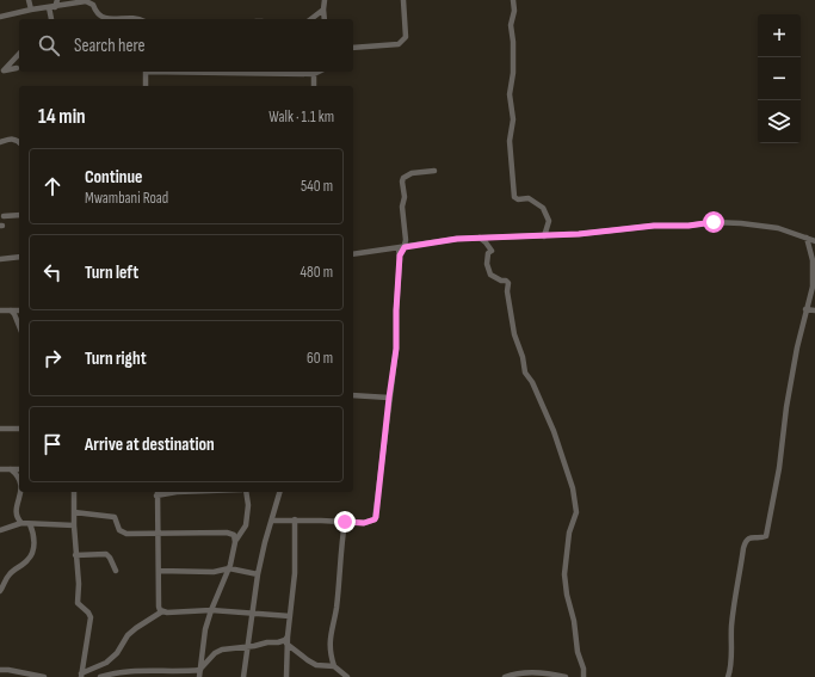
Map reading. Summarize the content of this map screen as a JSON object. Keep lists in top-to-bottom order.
{
  "page": {
    "map_buttons": ["+", "−"],
    "search": "Search here",
    "heading": ["14 min", "Walk · 1.1 km"],
    "list": [
      ["Continue", "Mwambani Road", "540 m"],
      ["Turn left", "480 m"],
      ["Turn right", "60 m"],
      "Arrive at destination"
    ]
  }
}
